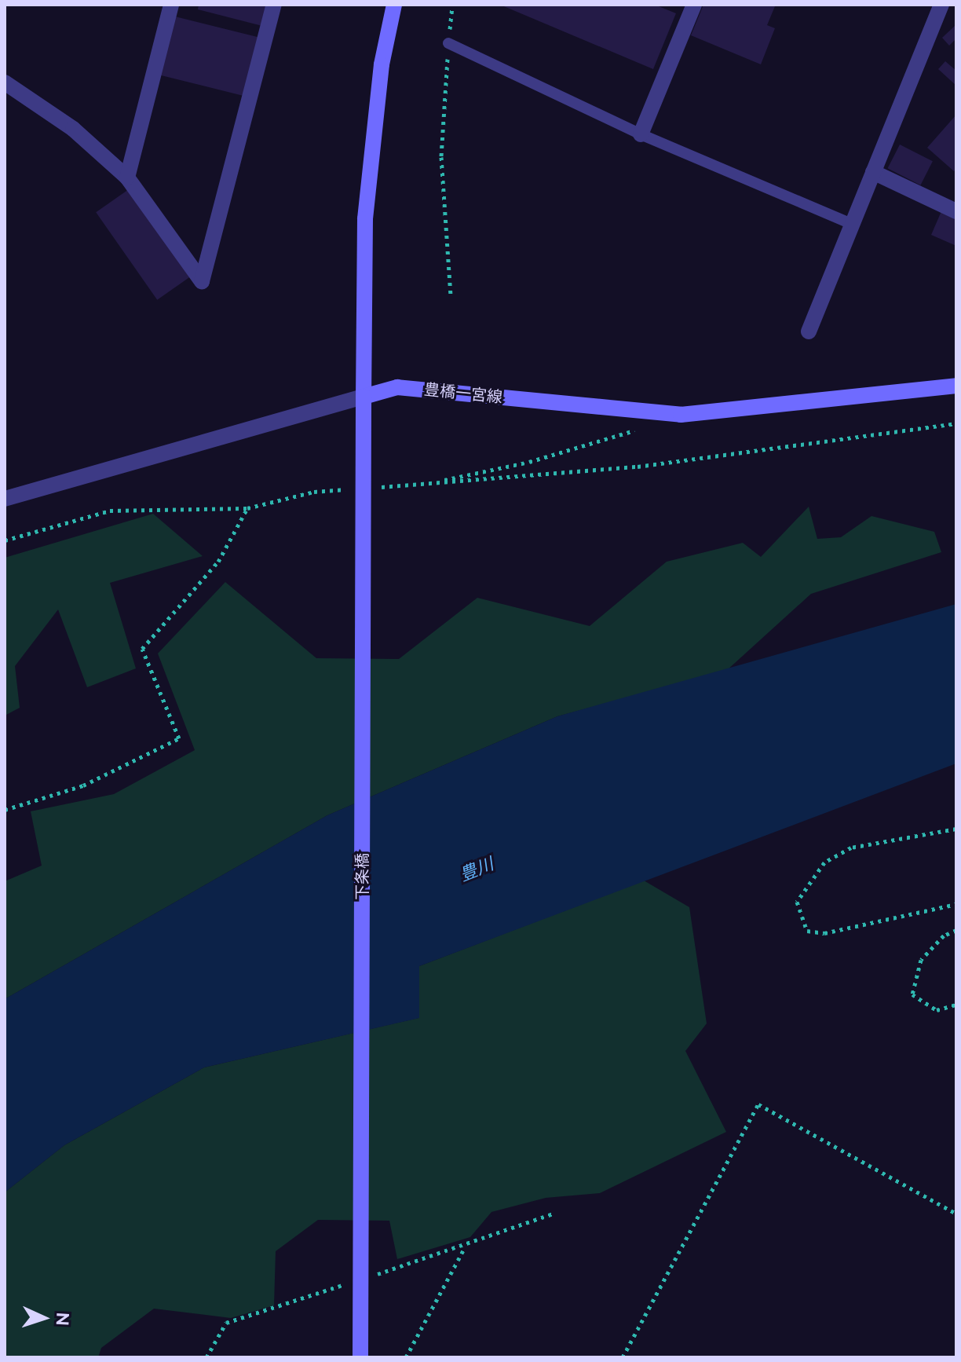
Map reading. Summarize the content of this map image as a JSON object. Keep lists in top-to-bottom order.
{
  "streets": {
    "main road": ["豊橋一宮線", "下条橋"]
  },
  "crossings": [
    ["豊橋一宮線", "下条橋"]
  ],
  "water": ["豊川"],
  "north": "right"
}
